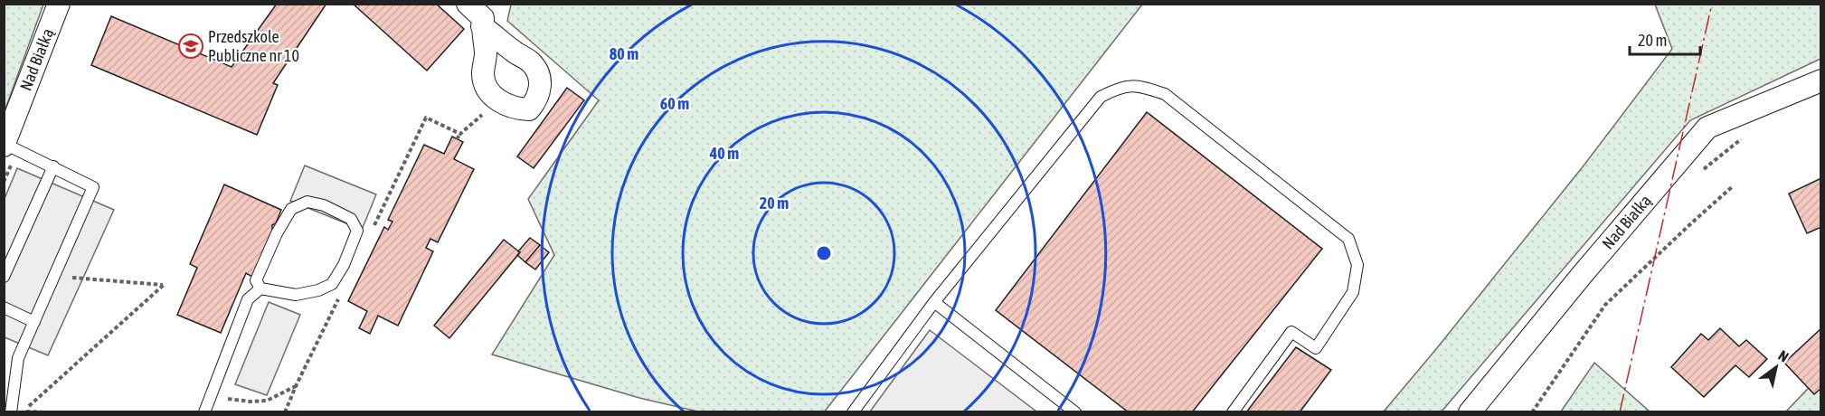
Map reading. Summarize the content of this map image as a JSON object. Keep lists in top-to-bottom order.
{
  "streets": {
    "street": ["Nad Białką"]
  },
  "places": {
    "school or university": ["Przedszkole Publiczne nr 10"]
  },
  "scale_bar": "20 m",
  "north": "top right",
  "rings": [
    "80 m",
    "60 m",
    "40 m",
    "20 m"
  ]
}
